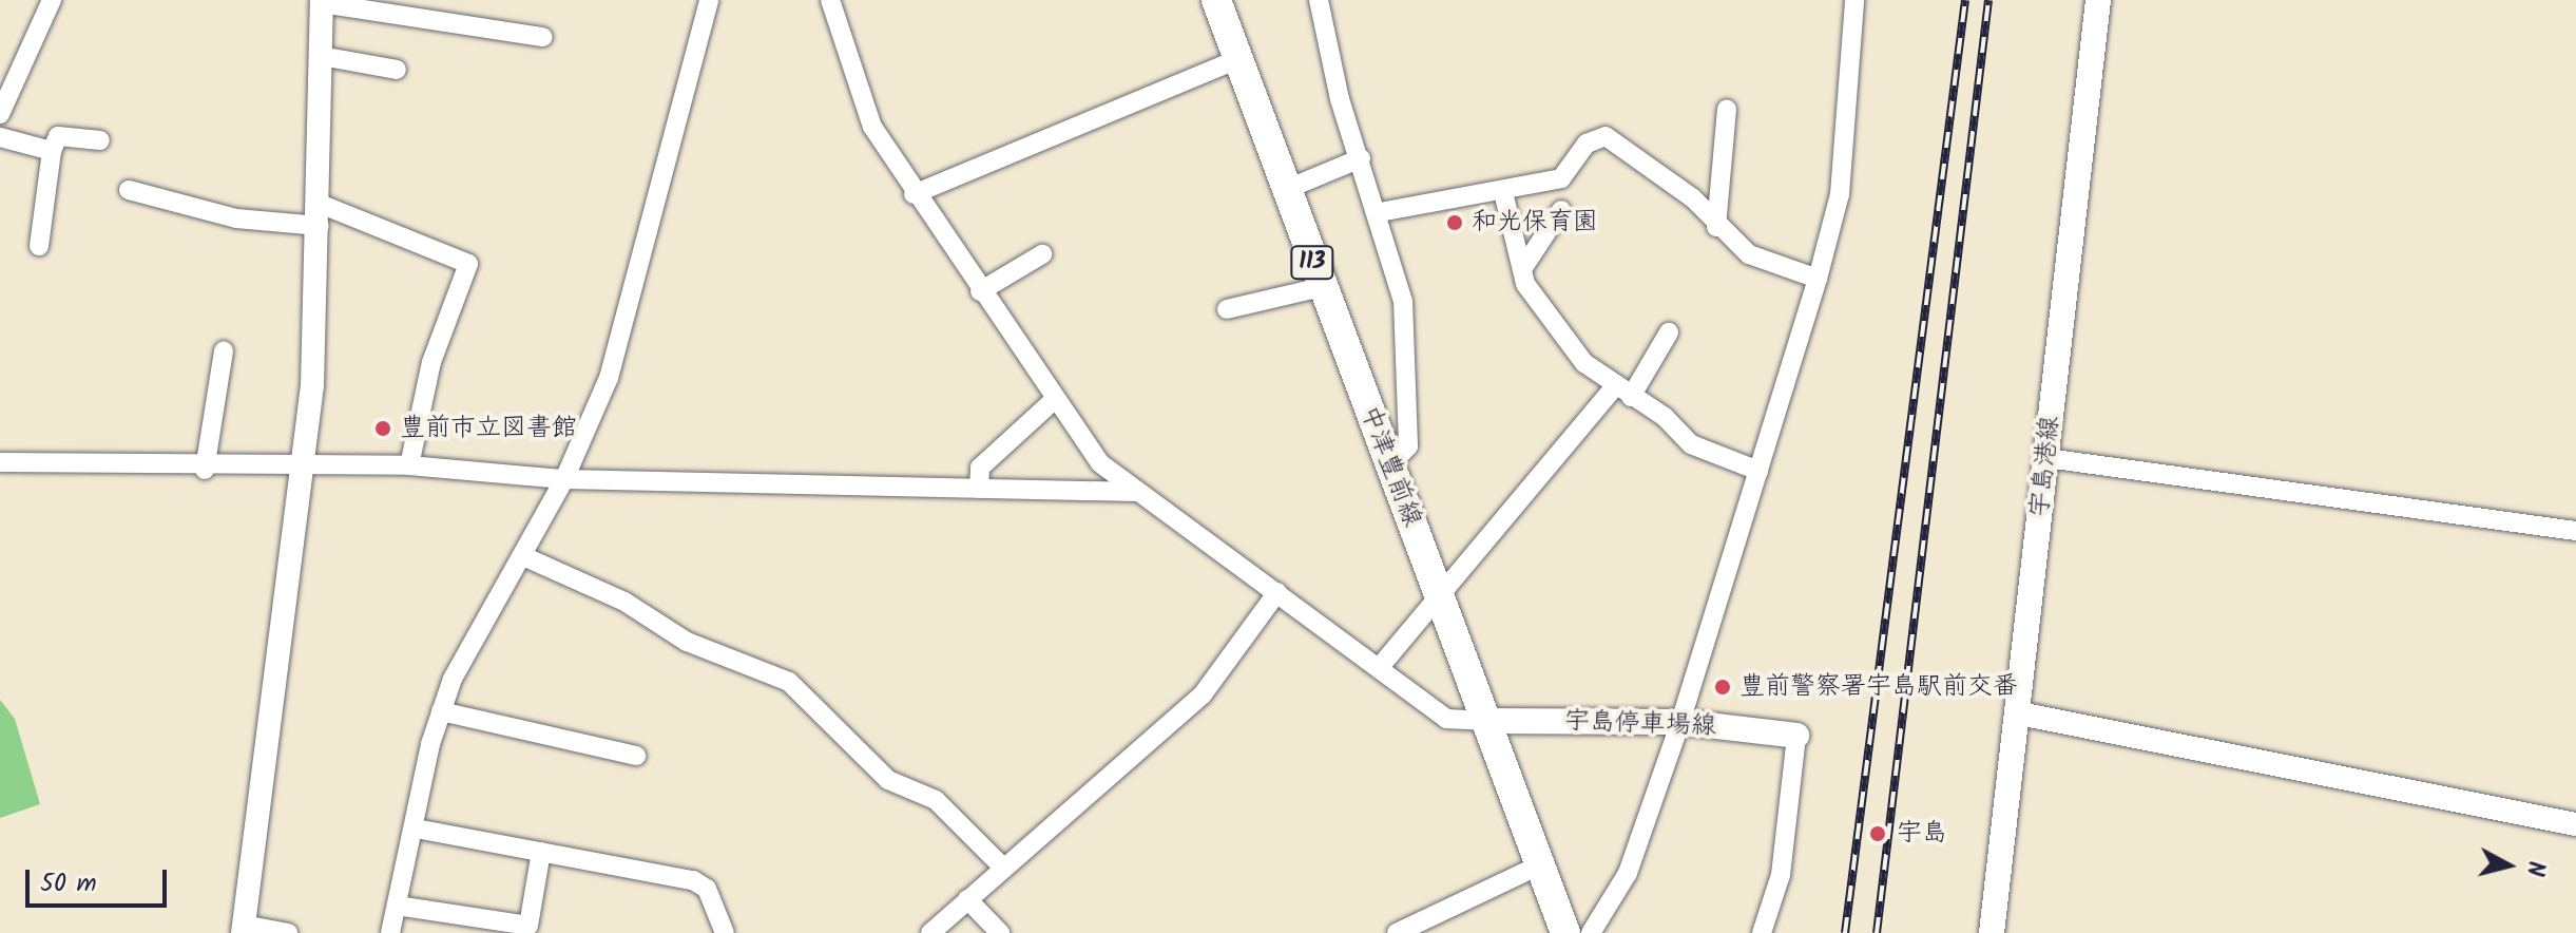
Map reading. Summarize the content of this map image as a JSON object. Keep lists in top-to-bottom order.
{
  "streets": {
    "main road": [
      "113",
      "中津豊前線",
      "宇島港線",
      "宇島停車場線"
    ]
  },
  "crossings": [
    ["中津豊前線", "宇島停車場線"]
  ],
  "places": [
    "和光保育園",
    "豊前市立図書館",
    "豊前警察署宇島駅前交番",
    "宇島"
  ],
  "scale_bar": "50 m",
  "north": "right"
}
